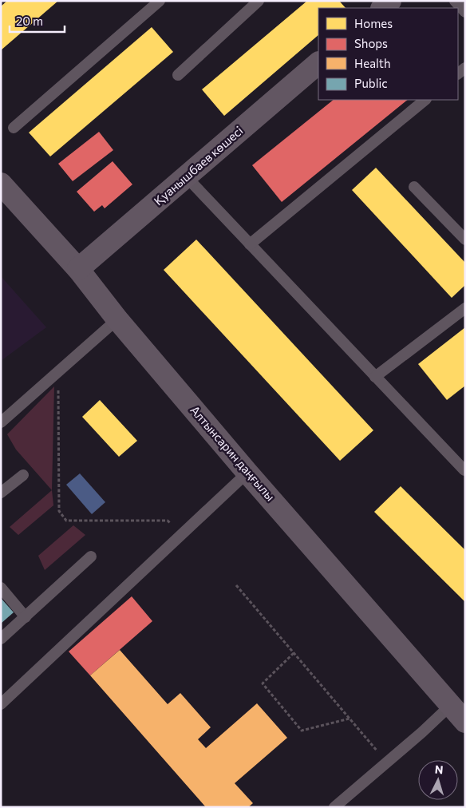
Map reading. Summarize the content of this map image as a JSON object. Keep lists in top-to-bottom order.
{
  "streets": {
    "main road": ["Қуанышбаев көшесі", "Алтынсарин даңғылы"]
  },
  "crossings": [
    ["Қуанышбаев көшесі", "Алтынсарин даңғылы"]
  ],
  "legend": [
    "Homes",
    "Shops",
    "Health",
    "Public"
  ],
  "scale_bar": "20 m",
  "north": "top"
}
